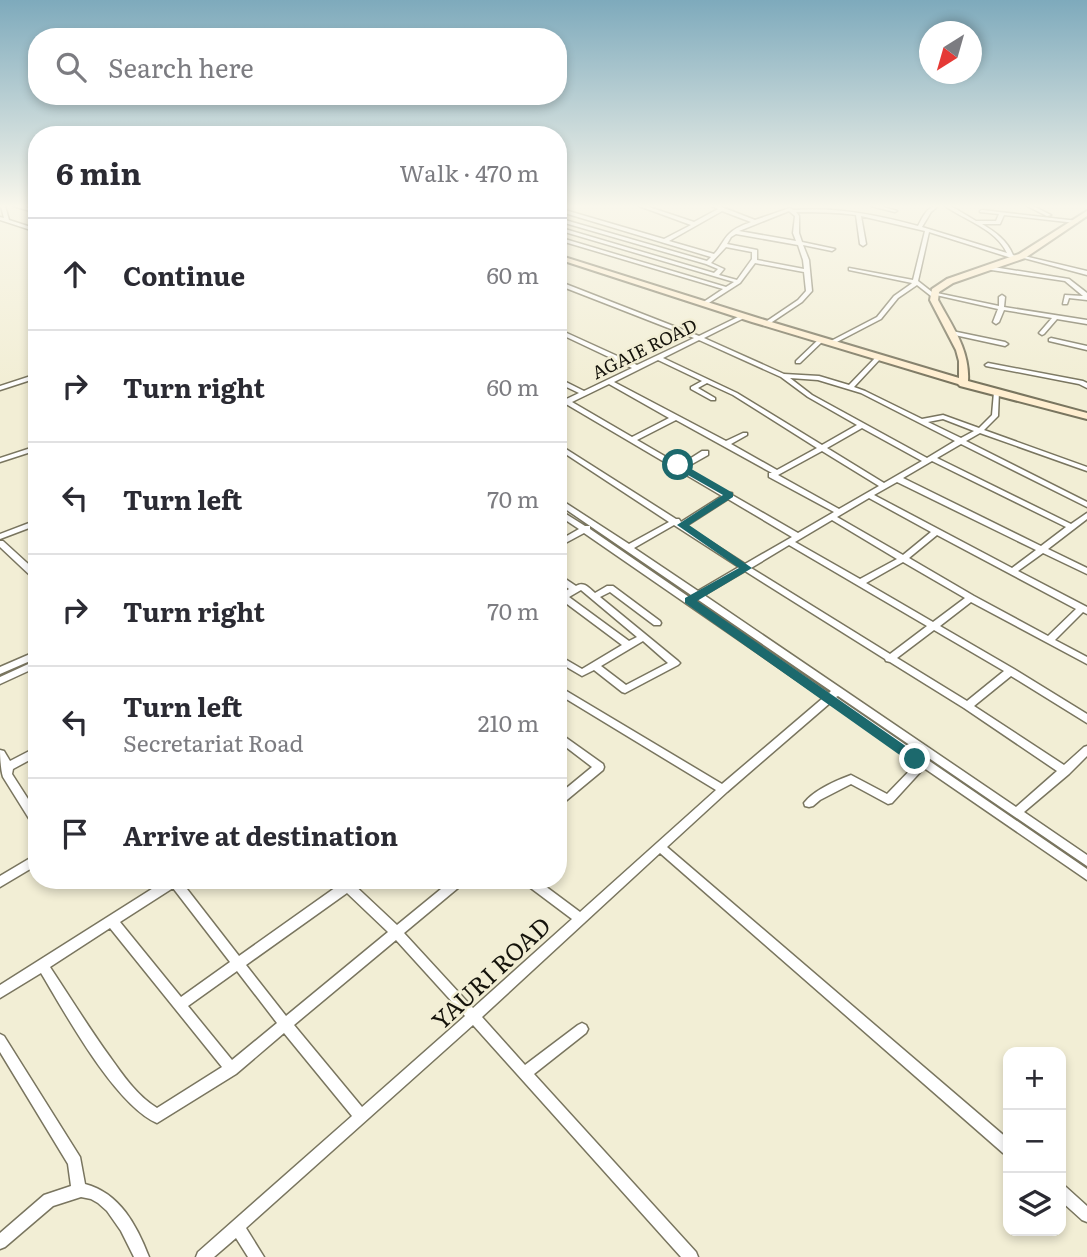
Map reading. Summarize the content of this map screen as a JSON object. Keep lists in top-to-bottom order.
{
  "streets": {
    "street": ["AGAIE ROAD", "YAURI ROAD"]
  },
  "north": "bottom left",
  "page": {
    "search": "Search here",
    "heading": ["6 min", "Walk · 470 m"],
    "list": [
      ["Continue", "60 m"],
      ["Turn right", "60 m"],
      ["Turn left", "70 m"],
      ["Turn right", "70 m"],
      ["Turn left", "Secretariat Road", "210 m"],
      "Arrive at destination"
    ],
    "map_buttons": ["+", "−"]
  }
}
